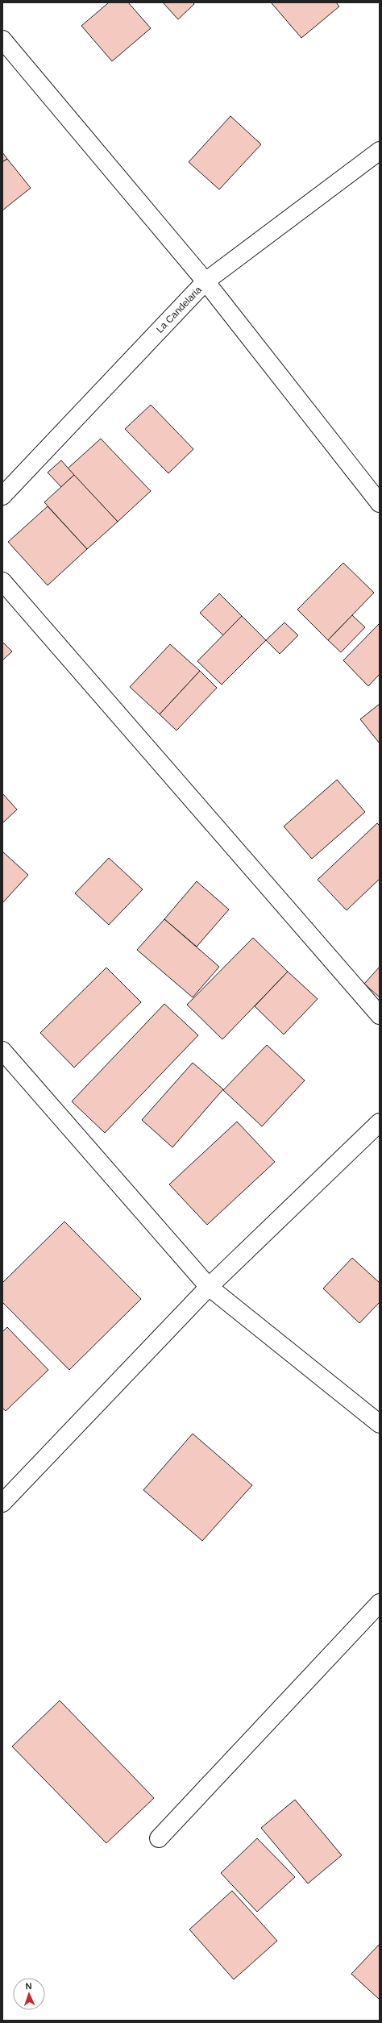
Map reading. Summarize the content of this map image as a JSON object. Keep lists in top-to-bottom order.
{
  "streets": {
    "street": ["La Candelaria"]
  },
  "north": "top"
}
